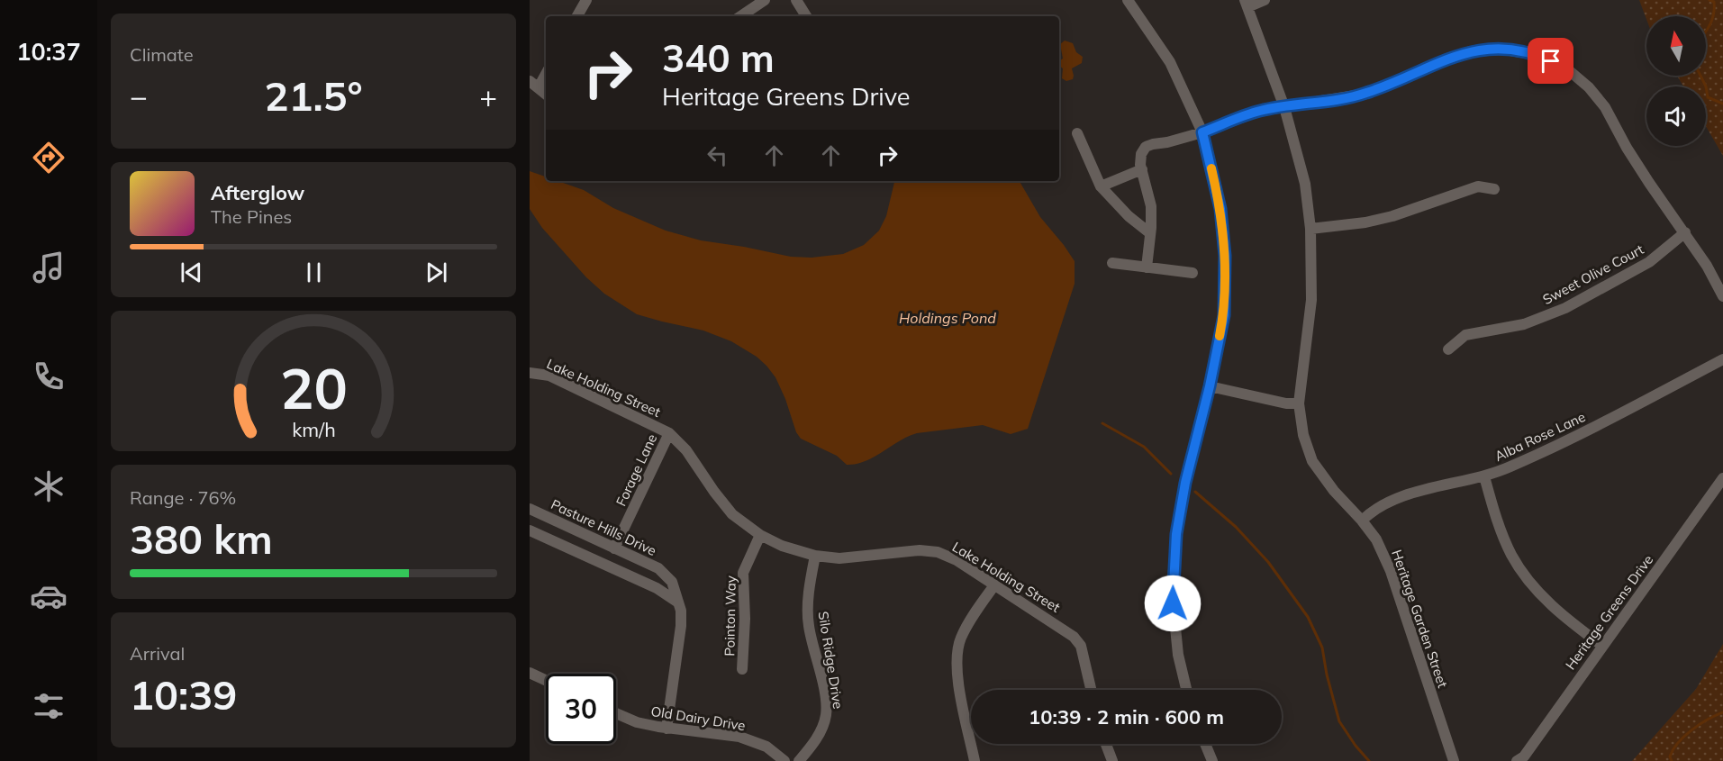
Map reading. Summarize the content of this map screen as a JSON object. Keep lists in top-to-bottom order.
{
  "streets": {
    "street": [
      "Sweet Olive Court",
      "Lake Holding Street",
      "Alba Rose Lane",
      "Forage Lane",
      "Pasture Hills Drive",
      "Heritage Greens Drive",
      "Pointon Way",
      "Heritage Garden Street",
      "Silo Ridge Drive",
      "Old Dairy Drive"
    ]
  },
  "crossings": [
    ["Lake Holding Street", "Forage Lane"],
    ["Lake Holding Street", "Pointon Way"],
    ["Lake Holding Street", "Silo Ridge Drive"],
    ["Alba Rose Lane", "Heritage Garden Street"],
    ["Forage Lane", "Pasture Hills Drive"],
    ["Pasture Hills Drive", "Old Dairy Drive"]
  ],
  "water": ["Holdings Pond"],
  "north": "top",
  "page": {
    "tabs": "10:37",
    "tile": [
      "Climate",
      ["Range · 76%", "380 km"],
      ["Arrival", "10:39"]
    ],
    "turn": ["340 m", "Heritage Greens Drive"],
    "heat": ["−", "21.5°", "+"],
    "song": ["Afterglow", "The Pines"],
    "limit": "30",
    "trip": "10:39 · 2 min · 600 m",
    "gauge": ["20", "km/h"]
  }
}
